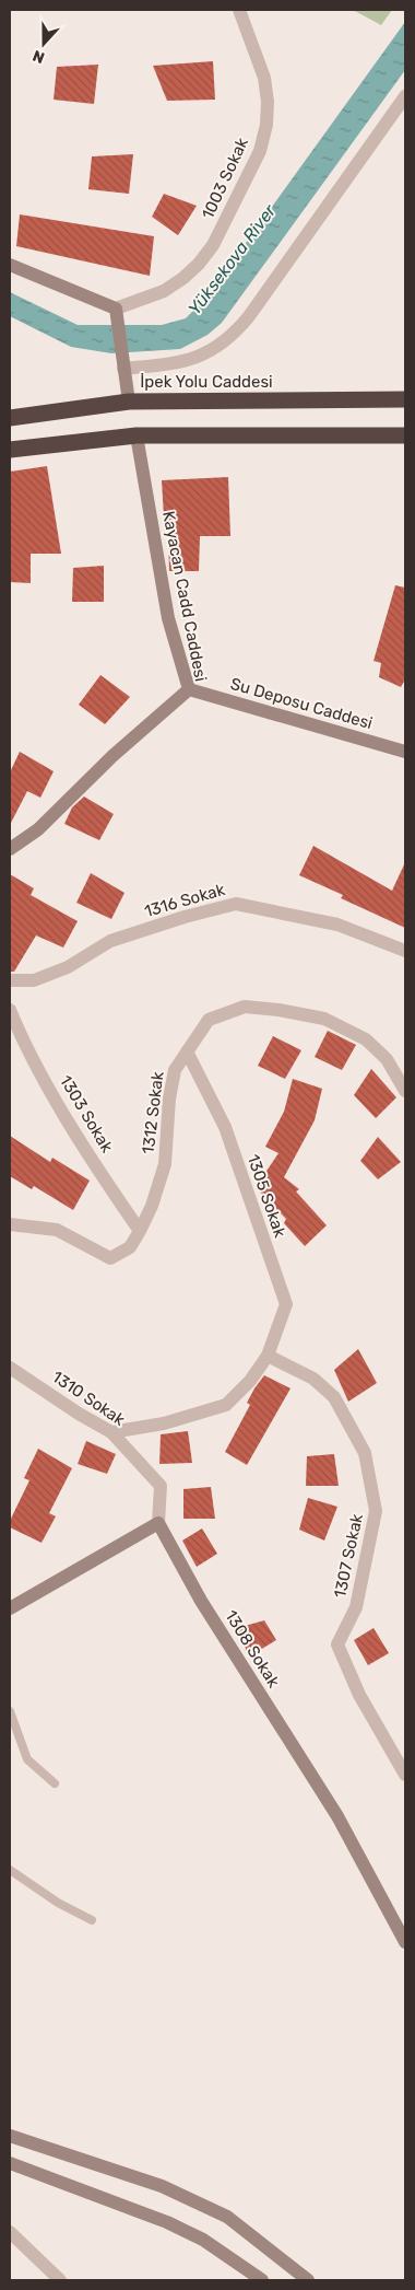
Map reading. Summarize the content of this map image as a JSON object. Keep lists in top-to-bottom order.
{
  "streets": {
    "highway": ["İpek Yolu Caddesi"],
    "street": [
      "1003 Sokak",
      "Kayacan Cadd Caddesi",
      "Su Deposu Caddesi",
      "1316 Sokak",
      "1312 Sokak",
      "1303 Sokak",
      "1305 Sokak",
      "1310 Sokak",
      "1307 Sokak",
      "1308 Sokak"
    ]
  },
  "crossings": [
    ["Kayacan Cadd Caddesi", "Su Deposu Caddesi"],
    ["1312 Sokak", "1303 Sokak"],
    ["1312 Sokak", "1305 Sokak"],
    ["1305 Sokak", "1307 Sokak"],
    ["1310 Sokak", "1308 Sokak"]
  ],
  "water": ["Yüksekova River"],
  "north": "bottom"
}
